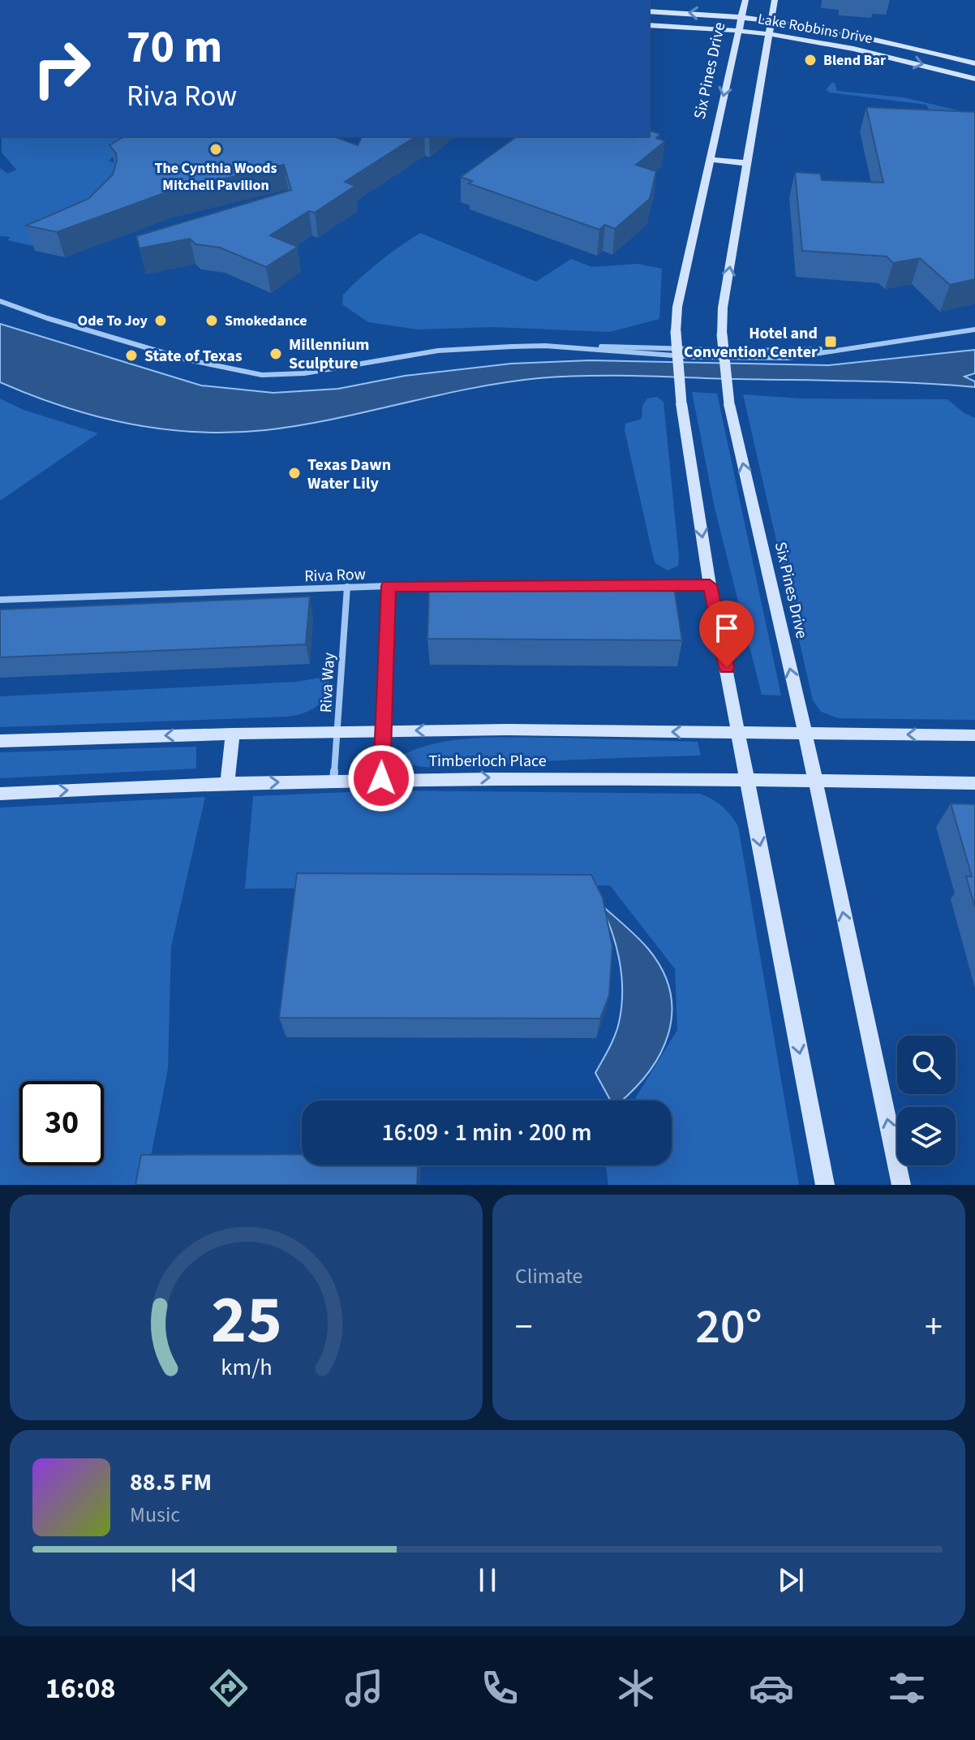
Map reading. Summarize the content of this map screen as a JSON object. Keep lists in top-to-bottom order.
{
  "streets": {
    "street": [
      "Lake Robbins Drive",
      "Six Pines Drive",
      "Riva Row",
      "Riva Way",
      "Timberloch Place"
    ]
  },
  "crossings": [
    ["Lake Robbins Drive", "Six Pines Drive"],
    ["Six Pines Drive", "Riva Row"],
    ["Six Pines Drive", "Timberloch Place"],
    ["Riva Row", "Riva Way"],
    ["Riva Way", "Timberloch Place"]
  ],
  "places": {
    "other": [
      "Blend Bar",
      "The Cynthia Woods Mitchell Pavilion",
      "Ode To Joy",
      "Smokedance",
      "Millennium Sculpture",
      "State of Texas",
      "Texas Dawn Water Lily"
    ],
    "transit": ["Hotel and Convention Center"]
  },
  "page": {
    "turn": ["70 m", "Riva Row"],
    "limit": "30",
    "trip": "16:09 · 1 min · 200 m",
    "tile": "Climate",
    "heat": ["−", "20°", "+"],
    "song": ["88.5 FM", "Music"],
    "tabs": "16:08",
    "gauge": ["25", "km/h"]
  }
}
